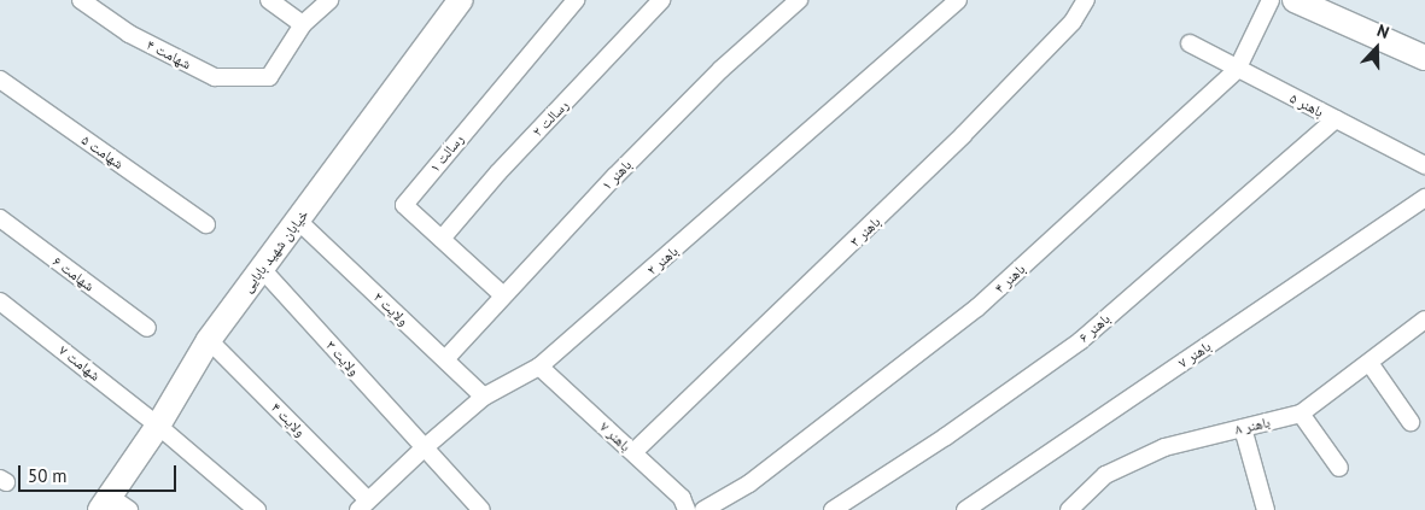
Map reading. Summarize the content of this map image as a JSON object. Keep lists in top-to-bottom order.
{
  "streets": {
    "street": [
      "شهامت ۴",
      "باهنر ۵",
      "رسالت ۲",
      "شهامت ۵",
      "رسالت ۱",
      "باهنر ۱",
      "باهنر ۳",
      "خیابان شهید بابایی",
      "باهنر ۲",
      "شهامت ۶",
      "باهنر ۴",
      "ولایت ۲",
      "باهنر ۶",
      "باهنر ۷",
      "ولایت ۳",
      "شهامت ۷",
      "ولایت ۴",
      "باهنر ۸"
    ]
  },
  "crossings": [
    ["باهنر ۵", "باهنر ۴"],
    ["باهنر ۵", "باهنر ۶"],
    ["رسالت ۲", "رسالت ۱"],
    ["رسالت ۱", "باهنر ۱"],
    ["باهنر ۱", "ولایت ۲"],
    ["باهنر ۳", "باهنر ۷"],
    ["خیابان شهید بابایی", "ولایت ۲"],
    ["خیابان شهید بابایی", "ولایت ۳"],
    ["خیابان شهید بابایی", "شهامت ۷"],
    ["خیابان شهید بابایی", "ولایت ۴"],
    ["باهنر ۲", "ولایت ۲"],
    ["باهنر ۲", "باهنر ۷"],
    ["باهنر ۲", "ولایت ۳"],
    ["باهنر ۲", "ولایت ۴"]
  ],
  "scale_bar": "50 m",
  "north": "top"
}
